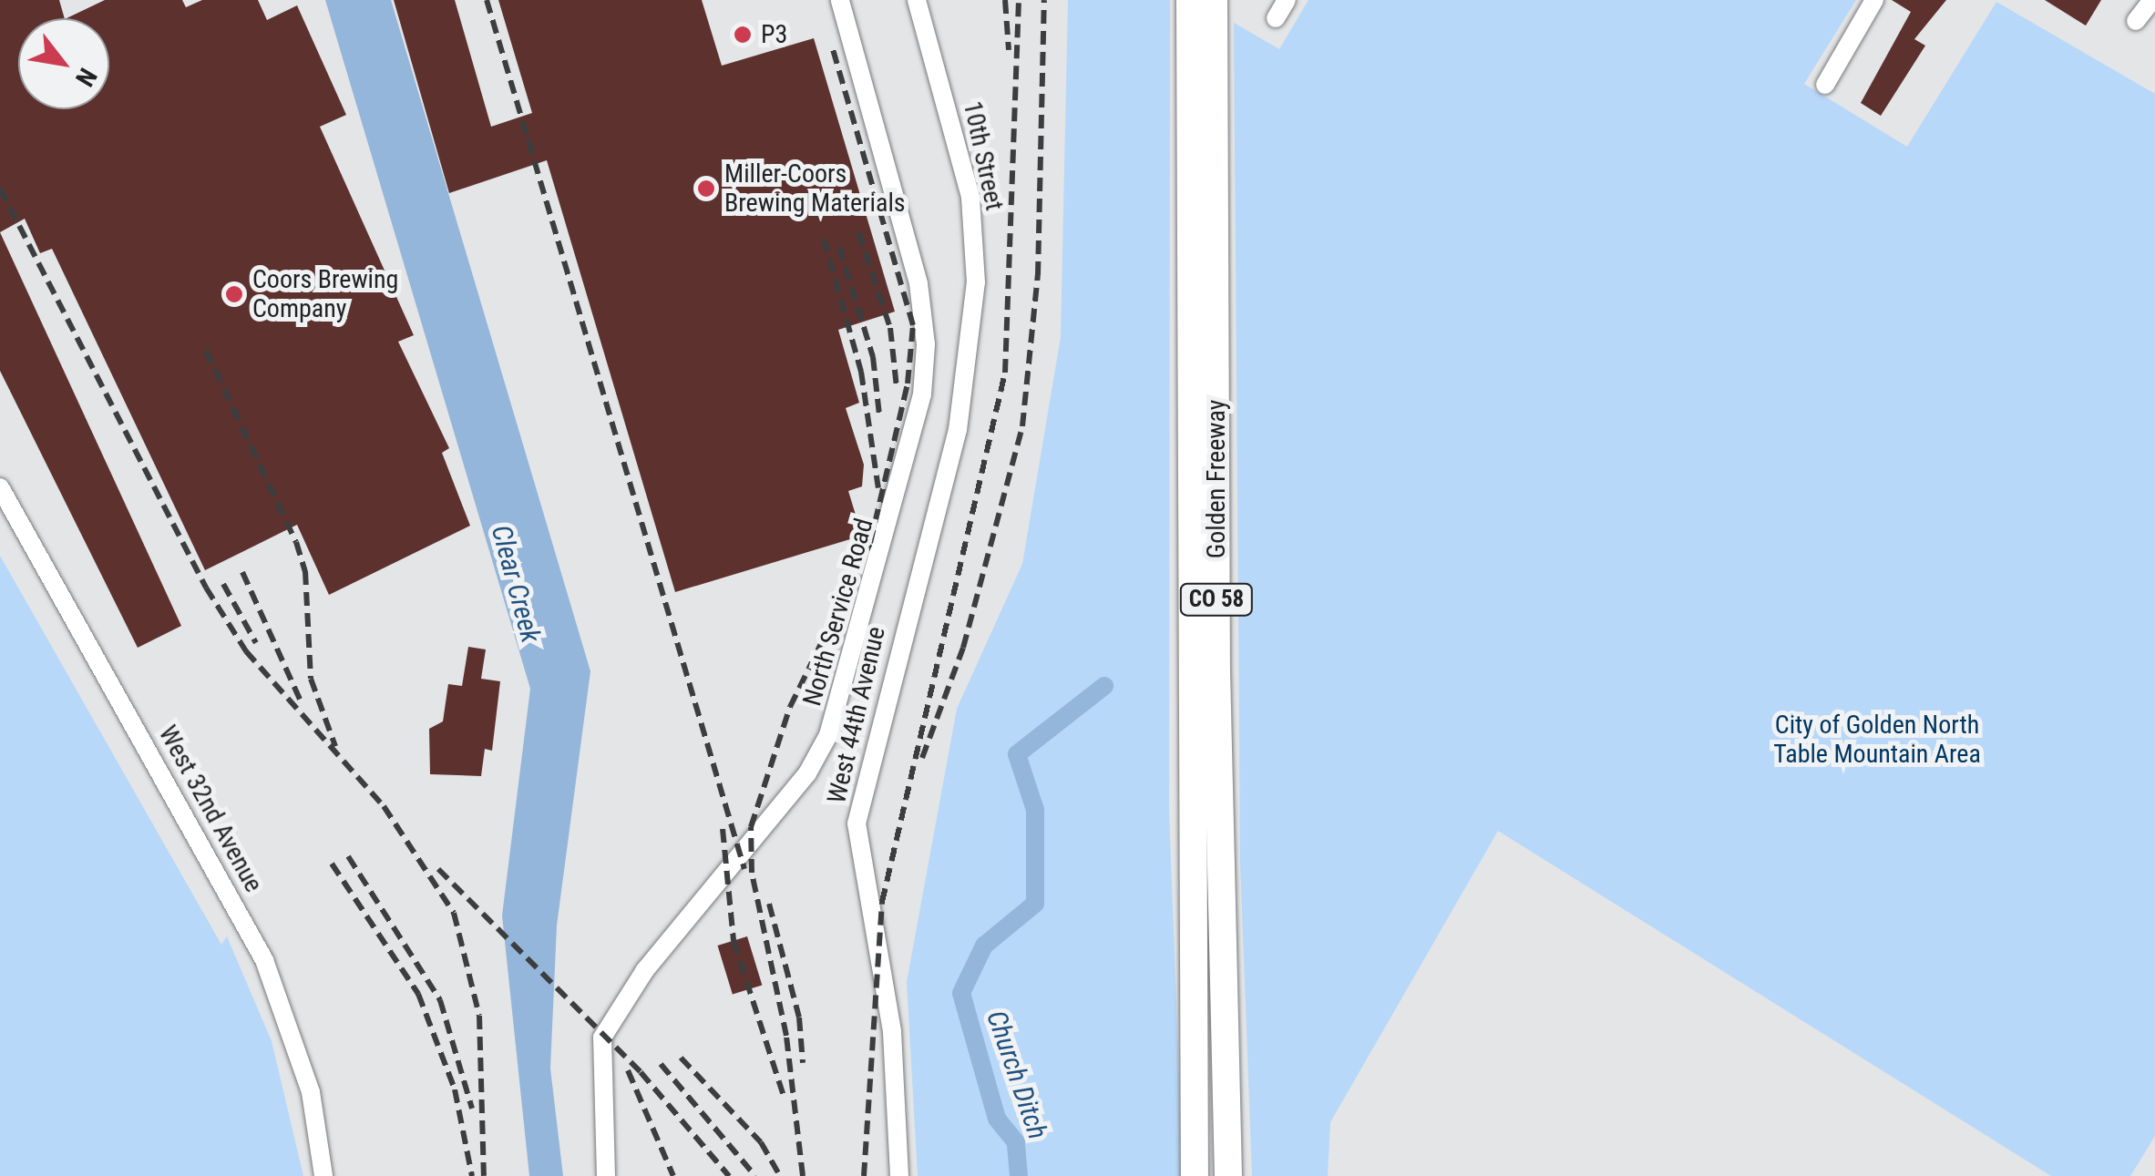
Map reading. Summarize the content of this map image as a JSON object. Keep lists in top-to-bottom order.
{
  "streets": {
    "highway": ["Golden Freeway", "CO 58"],
    "street": [
      "10th Street",
      "North Service Road",
      "West 44th Avenue",
      "West 32nd Avenue"
    ]
  },
  "crossings": [
    ["10th Street", "West 44th Avenue"]
  ],
  "water": ["Clear Creek", "Church Ditch"],
  "parks": ["City of Golden North Table Mountain Area"],
  "places": ["P3", "Miller-Coors Brewing Materials", "Coors Brewing Company"],
  "north": "bottom right"
}
